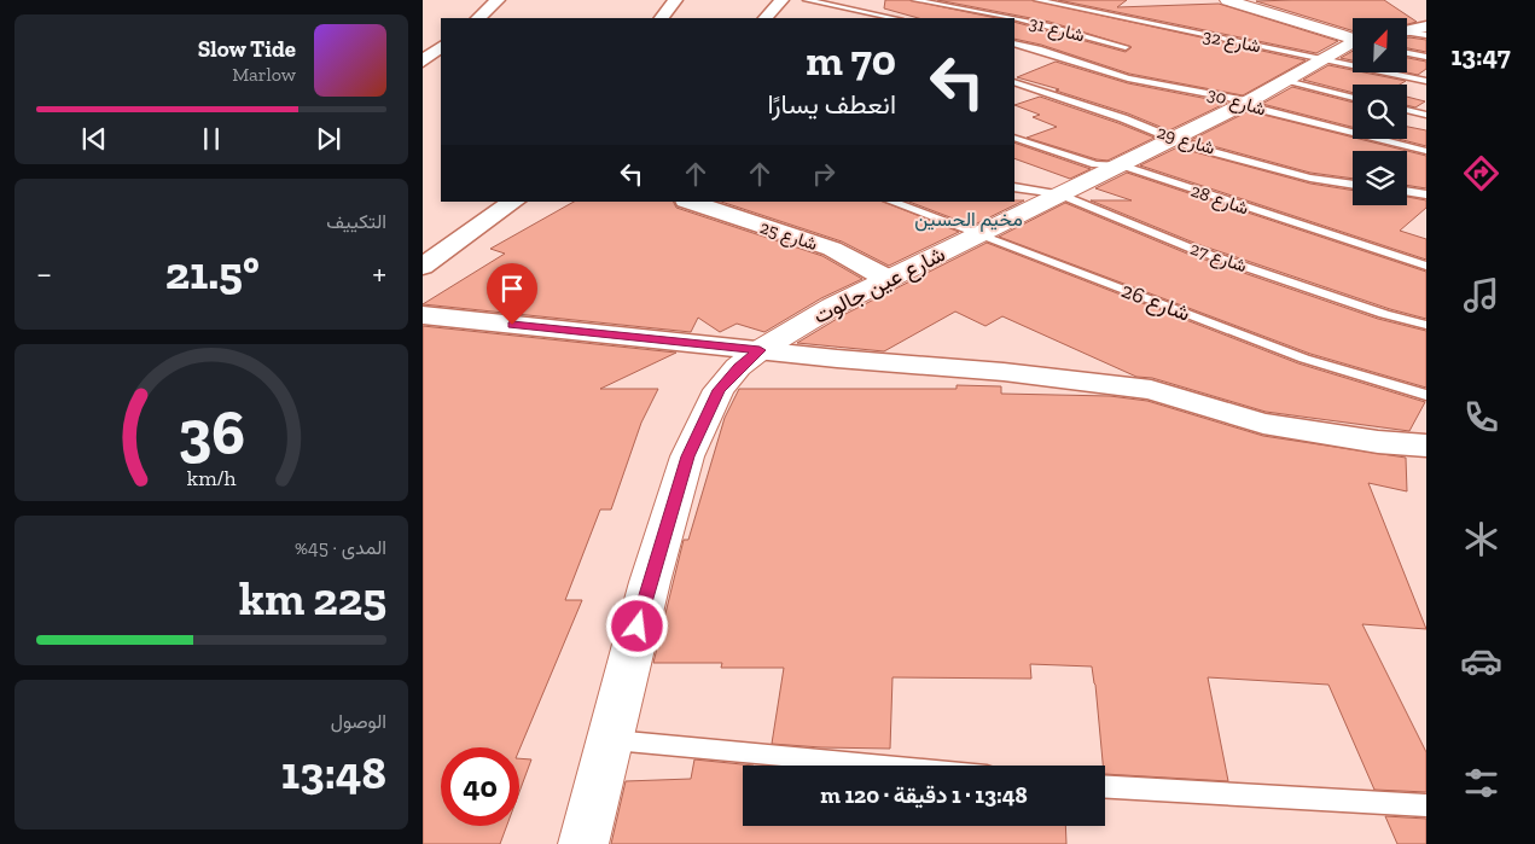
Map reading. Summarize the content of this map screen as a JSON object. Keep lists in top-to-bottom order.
{
  "streets": {
    "street": ["شارع 25", "شارع عين جالوت"],
    "lane": [
      "شارع 31",
      "شارع 32",
      "شارع 30",
      "شارع 29",
      "شارع 28",
      "شارع 27",
      "شارع 26"
    ]
  },
  "crossings": [
    ["شارع 32", "شارع عين جالوت"],
    ["شارع 30", "شارع عين جالوت"],
    ["شارع 29", "شارع عين جالوت"],
    ["شارع 28", "شارع عين جالوت"],
    ["شارع 25", "شارع عين جالوت"],
    ["شارع 27", "شارع عين جالوت"],
    ["شارع عين جالوت", "شارع 26"]
  ],
  "districts": ["مخيم الحسين"],
  "north": "top right",
  "page": {
    "tabs": "13:47",
    "turn": ["70 m", "انعطف يسارًا"],
    "song": ["Slow Tide", "Marlow"],
    "tile": [
      "التكييف",
      ["المدى · 45%", "225 km"],
      ["الوصول", "13:48"]
    ],
    "heat": ["−", "21.5°", "+"],
    "limit": "40",
    "trip": "13:48 · 1 دقيقة · 120 m",
    "gauge": ["36", "km/h"]
  }
}
